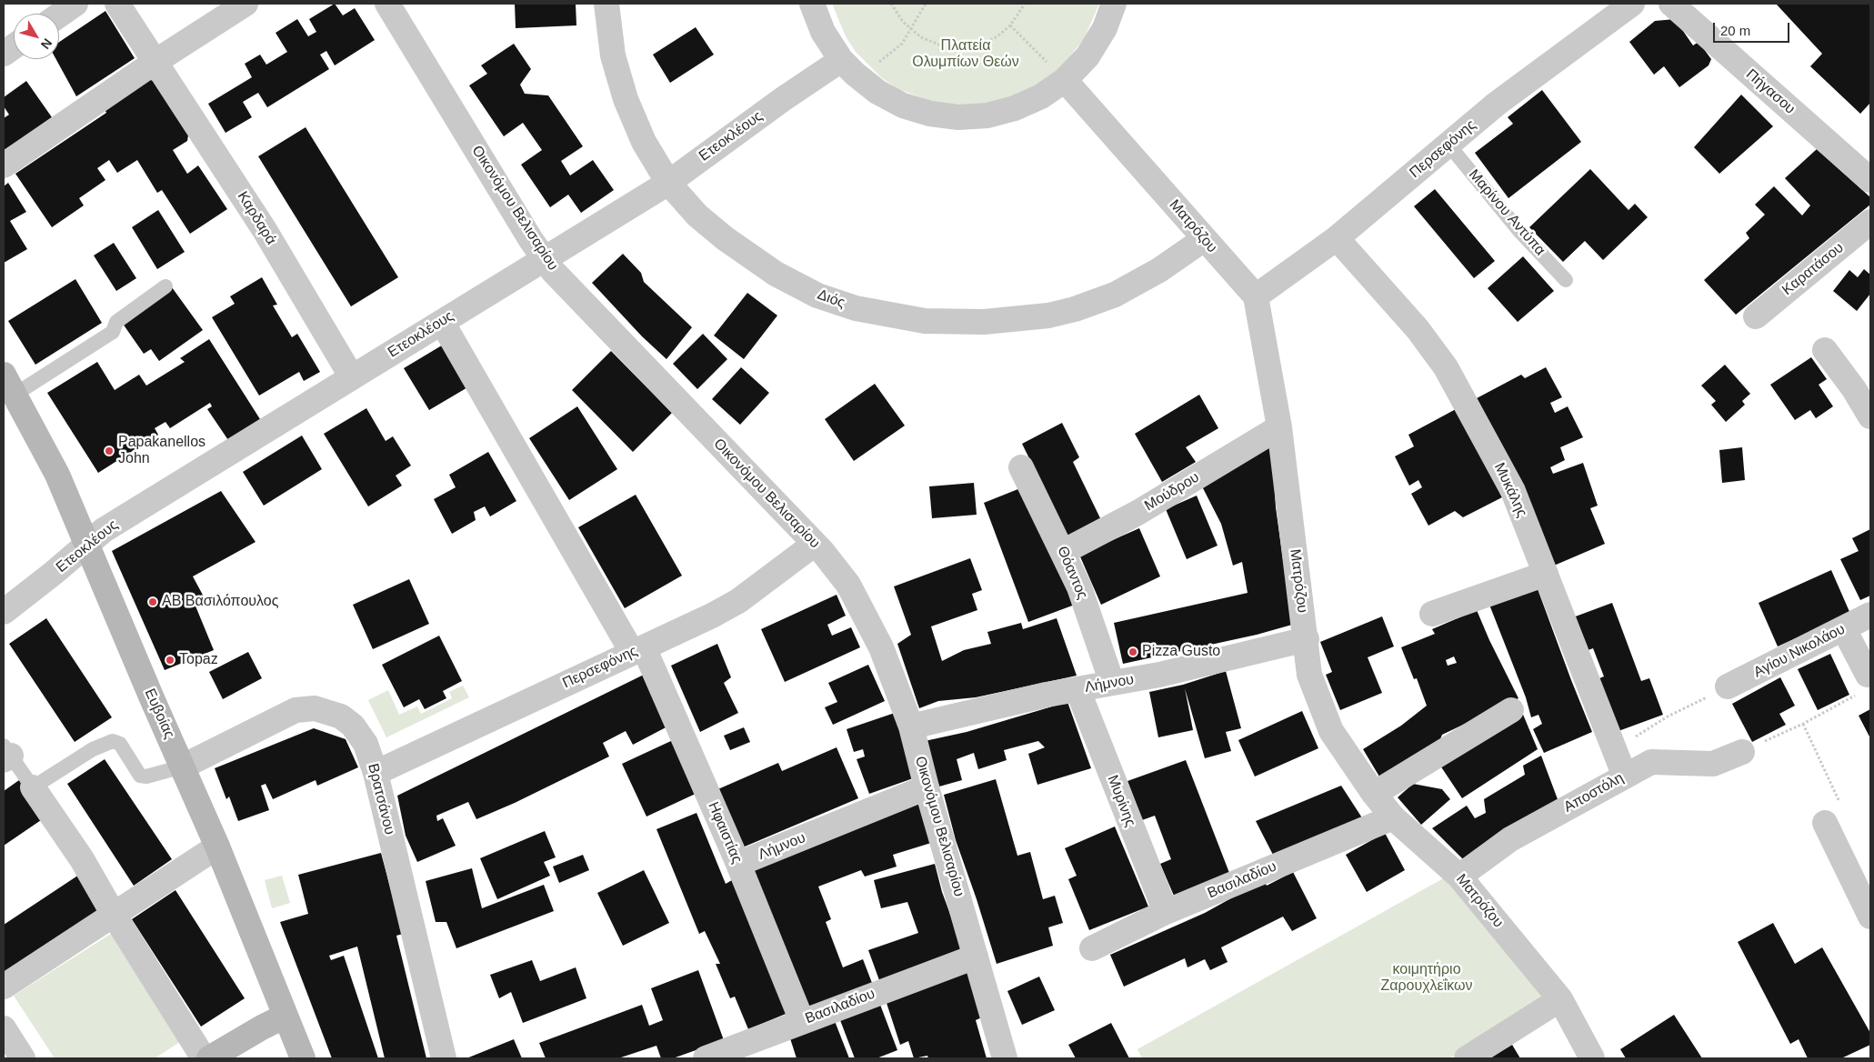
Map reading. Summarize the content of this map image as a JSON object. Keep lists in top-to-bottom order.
{
  "streets": {
    "main road": ["Ευβοίας"],
    "street": [
      "Πήγασου",
      "Ετεοκλέους",
      "Περσεφόνης",
      "Οικονόμου Βελισαρίου",
      "Καρδαρά",
      "Ματρόζου",
      "Καρατάσου",
      "Διός",
      "Μυκάλης",
      "Μούδρου",
      "Θόαντος",
      "Αγίου Νικολάου",
      "Λήμνου",
      "Αποστόλη",
      "Βρατσάνου",
      "Μυρίνης",
      "Ηφαιστίας",
      "Βασιλαδίου"
    ],
    "lane": ["Μαρίνου Αντύπα"]
  },
  "crossings": [
    ["Ετεοκλέους", "Οικονόμου Βελισαρίου"],
    ["Ετεοκλέους", "Καρδαρά"],
    ["Ετεοκλέους", "Διός"],
    ["Ετεοκλέους", "Ευβοίας"],
    ["Ετεοκλέους", "Ηφαιστίας"],
    ["Περσεφόνης", "Οικονόμου Βελισαρίου"],
    ["Περσεφόνης", "Μαρίνου Αντύπα"],
    ["Περσεφόνης", "Ματρόζου"],
    ["Περσεφόνης", "Μυκάλης"],
    ["Περσεφόνης", "Βρατσάνου"],
    ["Περσεφόνης", "Ηφαιστίας"],
    ["Οικονόμου Βελισαρίου", "Λήμνου"],
    ["Οικονόμου Βελισαρίου", "Βασιλαδίου"],
    ["Ματρόζου", "Διός"],
    ["Ματρόζου", "Μούδρου"],
    ["Ματρόζου", "Λήμνου"],
    ["Ματρόζου", "Αποστόλη"],
    ["Ματρόζου", "Βασιλαδίου"],
    ["Μυκάλης", "Αποστόλη"],
    ["Μούδρου", "Θόαντος"],
    ["Θόαντος", "Λήμνου"],
    ["Λήμνου", "Μυρίνης"],
    ["Λήμνου", "Ηφαιστίας"],
    ["Ευβοίας", "Βρατσάνου"],
    ["Μυρίνης", "Βασιλαδίου"],
    ["Ηφαιστίας", "Βασιλαδίου"]
  ],
  "parks": ["Πλατεία Ολυμπίων Θεών", "κοιμητήριο Ζαρουχλεΐκων"],
  "places": [
    "Papakanellos John",
    "ΑΒ Βασιλόπουλος",
    "Pizza Gusto",
    "Topaz"
  ],
  "scale_bar": "20 m",
  "north": "bottom right"
}
